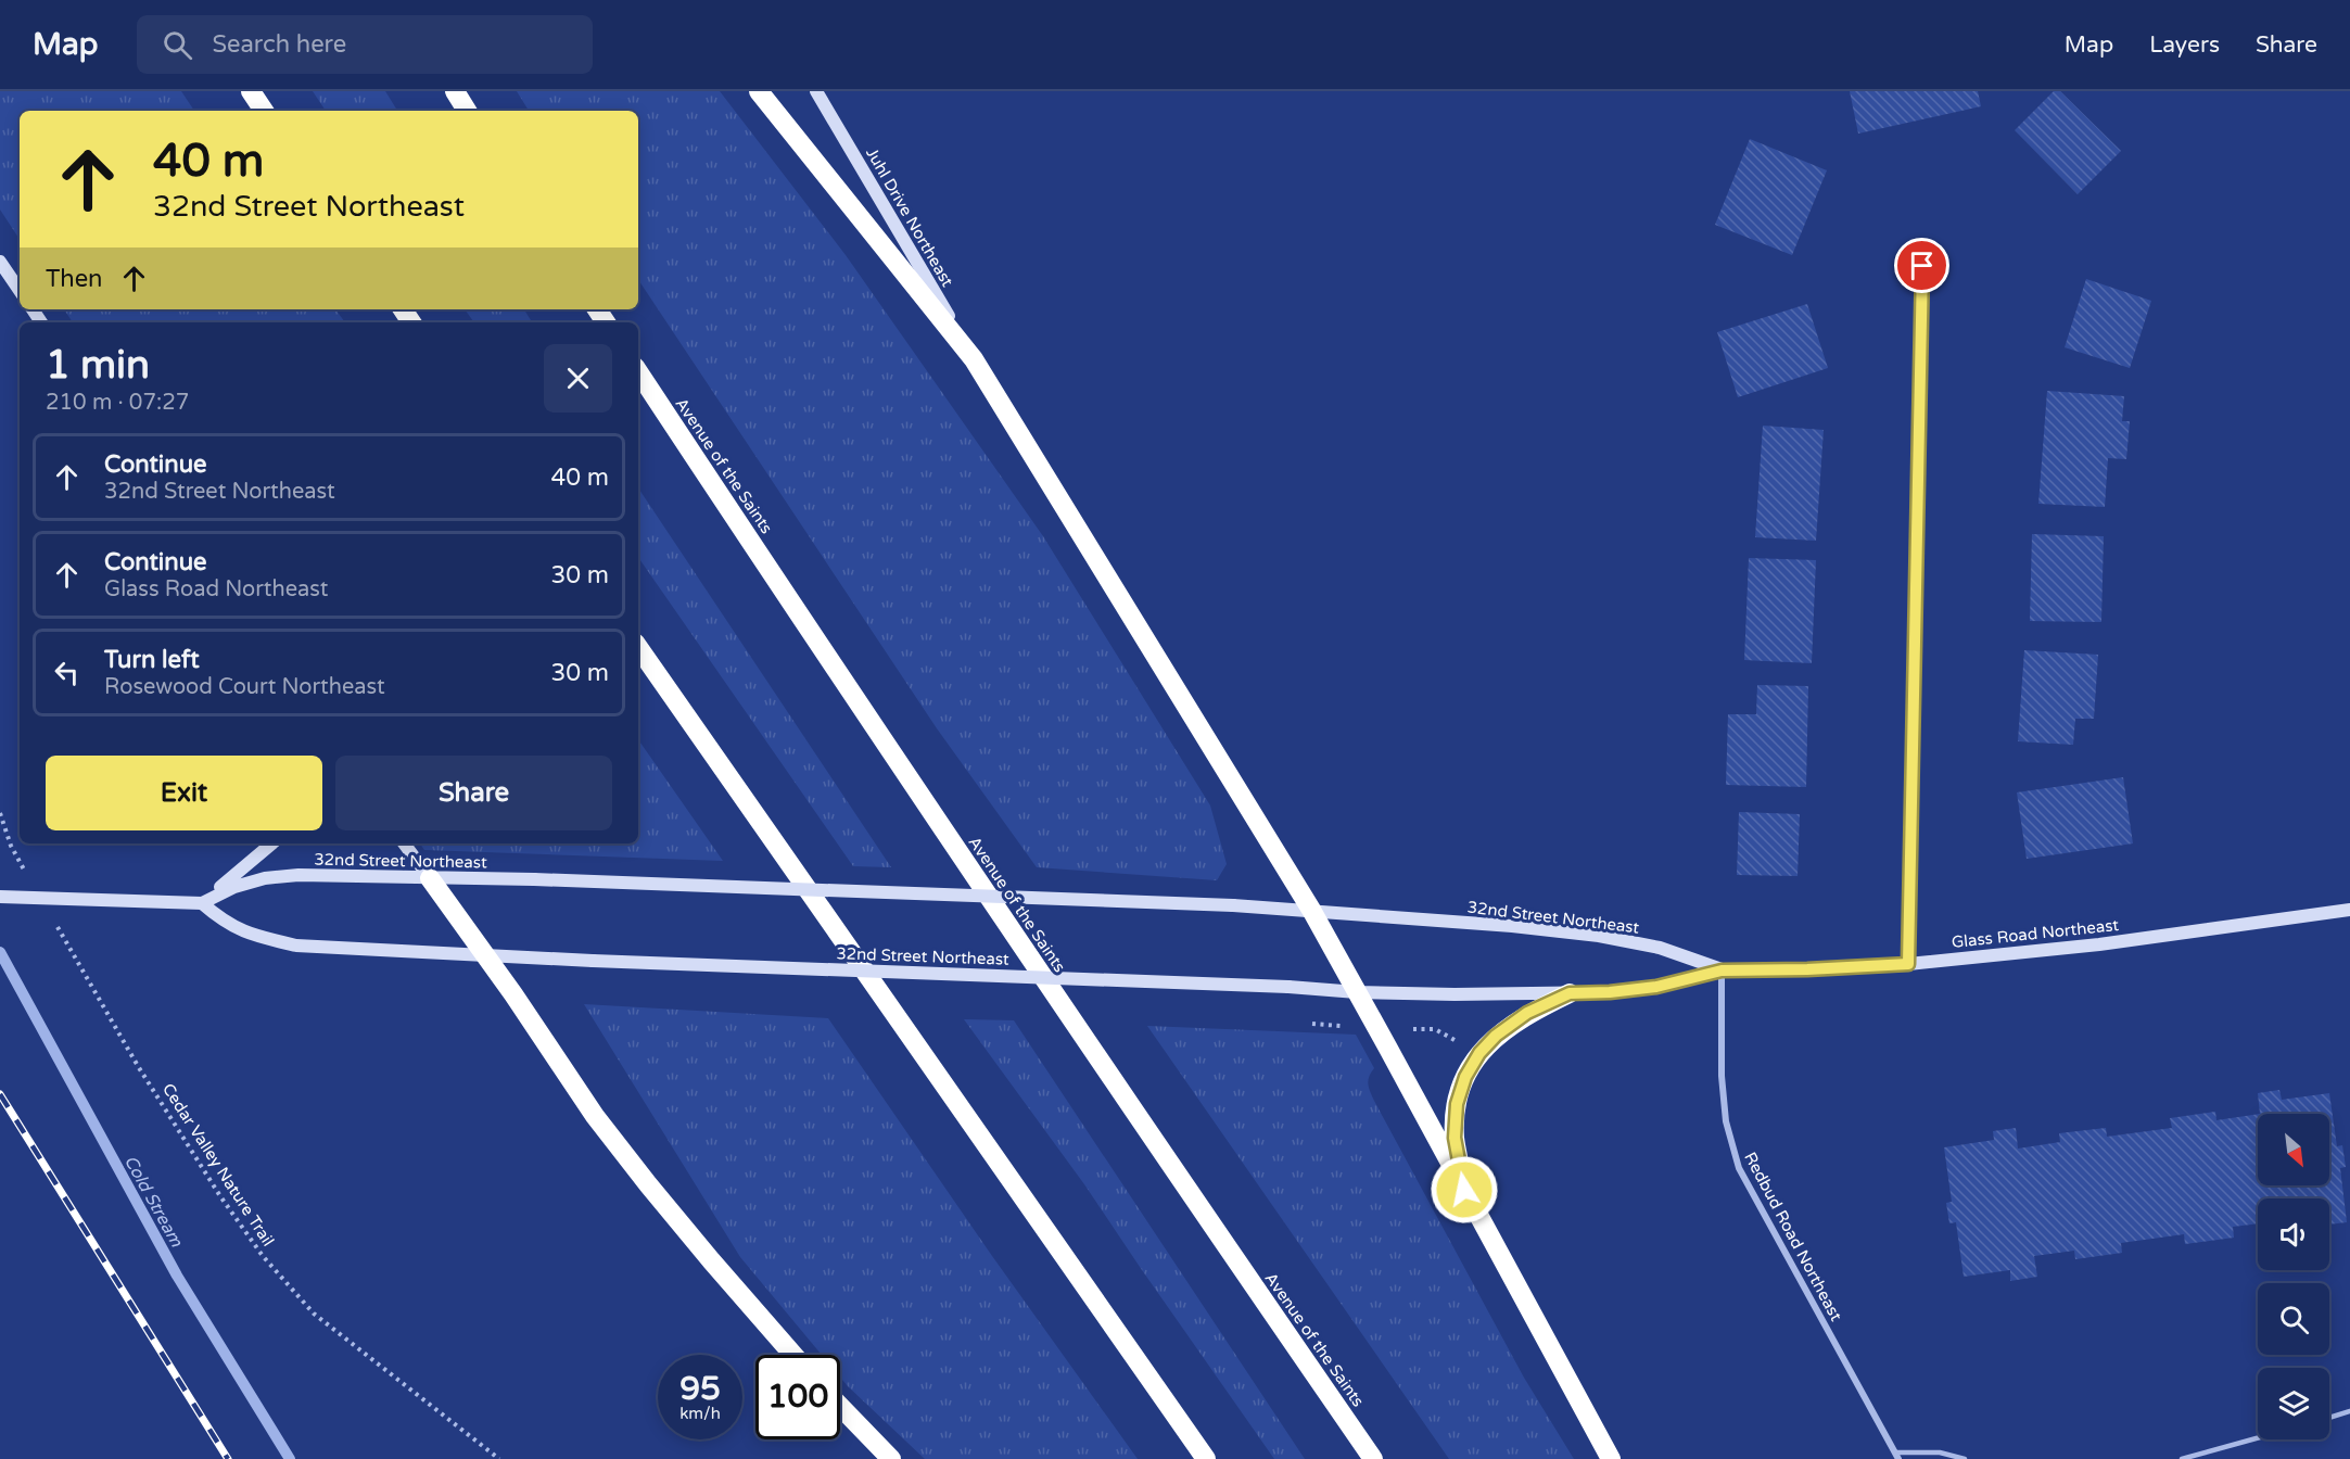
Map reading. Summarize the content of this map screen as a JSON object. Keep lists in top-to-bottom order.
{
  "streets": {
    "highway": ["Avenue of the Saints"],
    "main road": ["Juhl Drive Northeast", "32nd Street Northeast", "Glass Road Northeast"],
    "street": ["Redbud Road Northeast"],
    "path": ["Cedar Valley Nature Trail"]
  },
  "crossings": [
    ["32nd Street Northeast", "Glass Road Northeast"],
    ["32nd Street Northeast", "Redbud Road Northeast"],
    ["Glass Road Northeast", "Redbud Road Northeast"]
  ],
  "water": ["Cold Stream"],
  "north": "bottom right",
  "page": {
    "header": "Map",
    "search": "Search here",
    "nav": ["Map", "Layers", "Share"],
    "turn": ["40 m", "32nd Street Northeast"],
    "then": "Then",
    "heading": ["1 min", "210 m · 07:27"],
    "list": [
      {
        "name": "Continue",
        "note": "32nd Street Northeast",
        "value": "40 m"
      },
      {
        "name": "Continue",
        "note": "Glass Road Northeast",
        "value": "30 m"
      },
      {
        "name": "Turn left",
        "note": "Rosewood Court Northeast",
        "value": "30 m"
      }
    ],
    "buttons": ["Exit", "Share"],
    "speed": "95 km/h",
    "limit": "100"
  }
}
